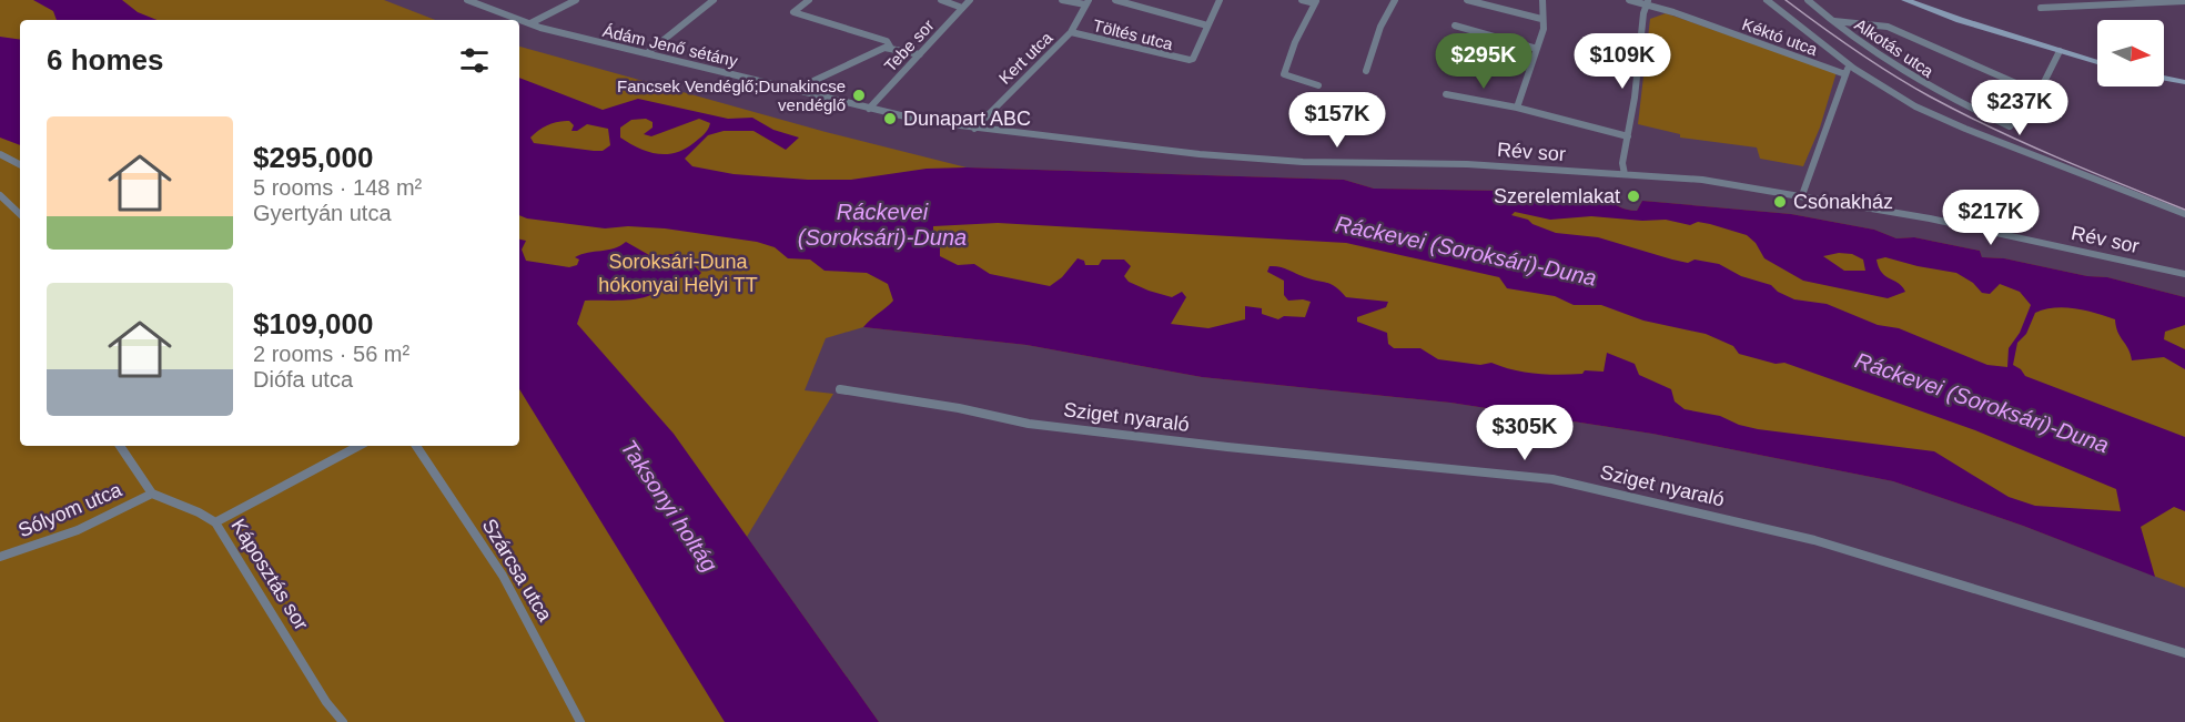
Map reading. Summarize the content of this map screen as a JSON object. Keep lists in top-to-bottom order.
{
  "streets": {
    "street": [
      "Töltés utca",
      "Kéktó utca",
      "Ádám Jenő sétány",
      "Tebe sor",
      "Alkotás utca",
      "Kert utca",
      "Rév sor",
      "Sziget nyaraló",
      "Sólyom utca",
      "Szárcsa utca",
      "Káposztás sor"
    ]
  },
  "crossings": [
    ["Töltés utca", "Kert utca"],
    ["Ádám Jenő sétány", "Tebe sor"],
    ["Ádám Jenő sétány", "Rév sor"],
    ["Tebe sor", "Rév sor"],
    ["Kert utca", "Rév sor"],
    ["Sólyom utca", "Káposztás sor"]
  ],
  "water": ["Ráckevei (Soroksári)-Duna", "Taksonyi holtág"],
  "parks": ["Soroksári-Duna hókonyai Helyi TT"],
  "places": [
    "Fancsek Vendéglő;Dunakincse vendéglő",
    "Dunapart ABC",
    "Szerelemlakat",
    "Csónakház"
  ],
  "north": "right",
  "page": {
    "heading": "6 homes",
    "price": [
      "$295K",
      "$109K",
      "$237K",
      "$157K",
      "$217K",
      "$305K"
    ],
    "list": [
      {
        "name": "$295,000",
        "note": "5 rooms · 148 m² · Gyertyán utca"
      },
      {
        "name": "$109,000",
        "note": "2 rooms · 56 m² · Diófa utca"
      }
    ]
  }
}
